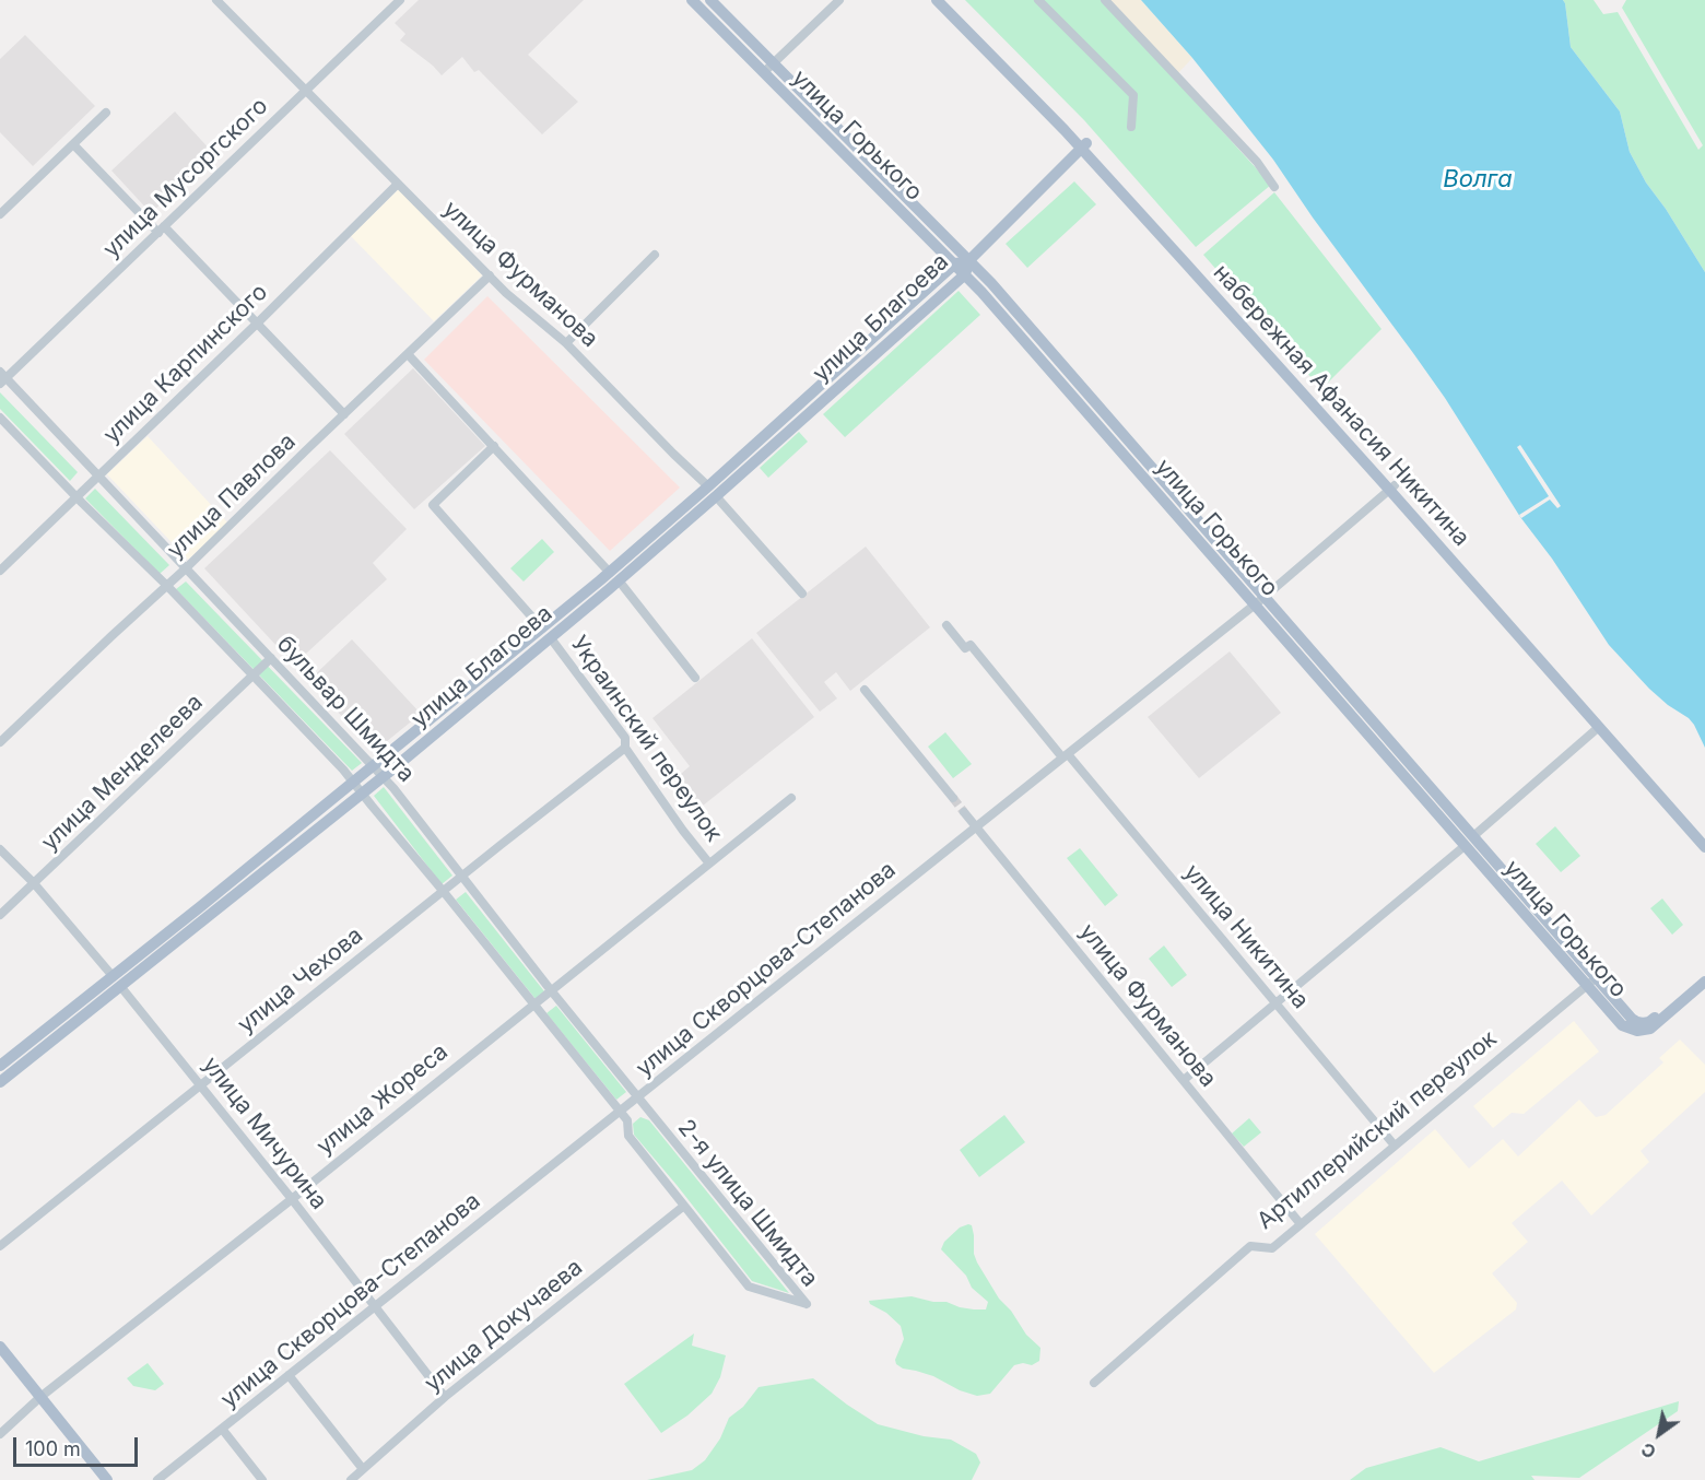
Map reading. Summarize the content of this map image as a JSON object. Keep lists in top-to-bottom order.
{
  "streets": {
    "main road": ["улица Горького", "улица Благоева", "набережная Афанасия Никитина"],
    "street": [
      "улица Мусоргского",
      "улица Фурманова",
      "улица Карпинского",
      "улица Павлова",
      "бульвар Шмидта",
      "Украинский переулок",
      "улица Менделеева",
      "улица Никитина",
      "улица Скворцова-Степанова",
      "улица Чехова",
      "улица Жореса",
      "Артиллерийский переулок",
      "улица Мичурина",
      "2-я улица Шмидта",
      "улица Докучаева"
    ]
  },
  "crossings": [
    ["улица Горького", "улица Благоева"],
    ["улица Горького", "улица Скворцова-Степанова"],
    ["улица Горького", "Артиллерийский переулок"],
    ["улица Мусоргского", "улица Фурманова"],
    ["улица Мусоргского", "бульвар Шмидта"],
    ["улица Фурманова", "улица Благоева"],
    ["улица Фурманова", "улица Карпинского"],
    ["улица Фурманова", "улица Павлова"],
    ["улица Фурманова", "улица Скворцова-Степанова"],
    ["улица Фурманова", "Артиллерийский переулок"],
    ["улица Благоева", "набережная Афанасия Никитина"],
    ["улица Благоева", "бульвар Шмидта"],
    ["улица Благоева", "Украинский переулок"],
    ["улица Благоева", "улица Мичурина"],
    ["улица Карпинского", "бульвар Шмидта"],
    ["набережная Афанасия Никитина", "улица Скворцова-Степанова"],
    ["улица Павлова", "бульвар Шмидта"],
    ["бульвар Шмидта", "улица Менделеева"],
    ["бульвар Шмидта", "улица Скворцова-Степанова"],
    ["бульвар Шмидта", "улица Чехова"],
    ["бульвар Шмидта", "улица Жореса"],
    ["бульвар Шмидта", "2-я улица Шмидта"],
    ["Украинский переулок", "улица Чехова"],
    ["Украинский переулок", "улица Жореса"],
    ["улица Менделеева", "улица Мичурина"],
    ["улица Никитина", "улица Скворцова-Степанова"],
    ["улица Никитина", "Артиллерийский переулок"],
    ["улица Скворцова-Степанова", "улица Мичурина"],
    ["улица Скворцова-Степанова", "2-я улица Шмидта"],
    ["улица Чехова", "улица Мичурина"],
    ["улица Жореса", "улица Мичурина"],
    ["улица Мичурина", "улица Докучаева"],
    ["2-я улица Шмидта", "улица Докучаева"]
  ],
  "water": ["Волга"],
  "scale_bar": "100 m",
  "north": "bottom left"
}
